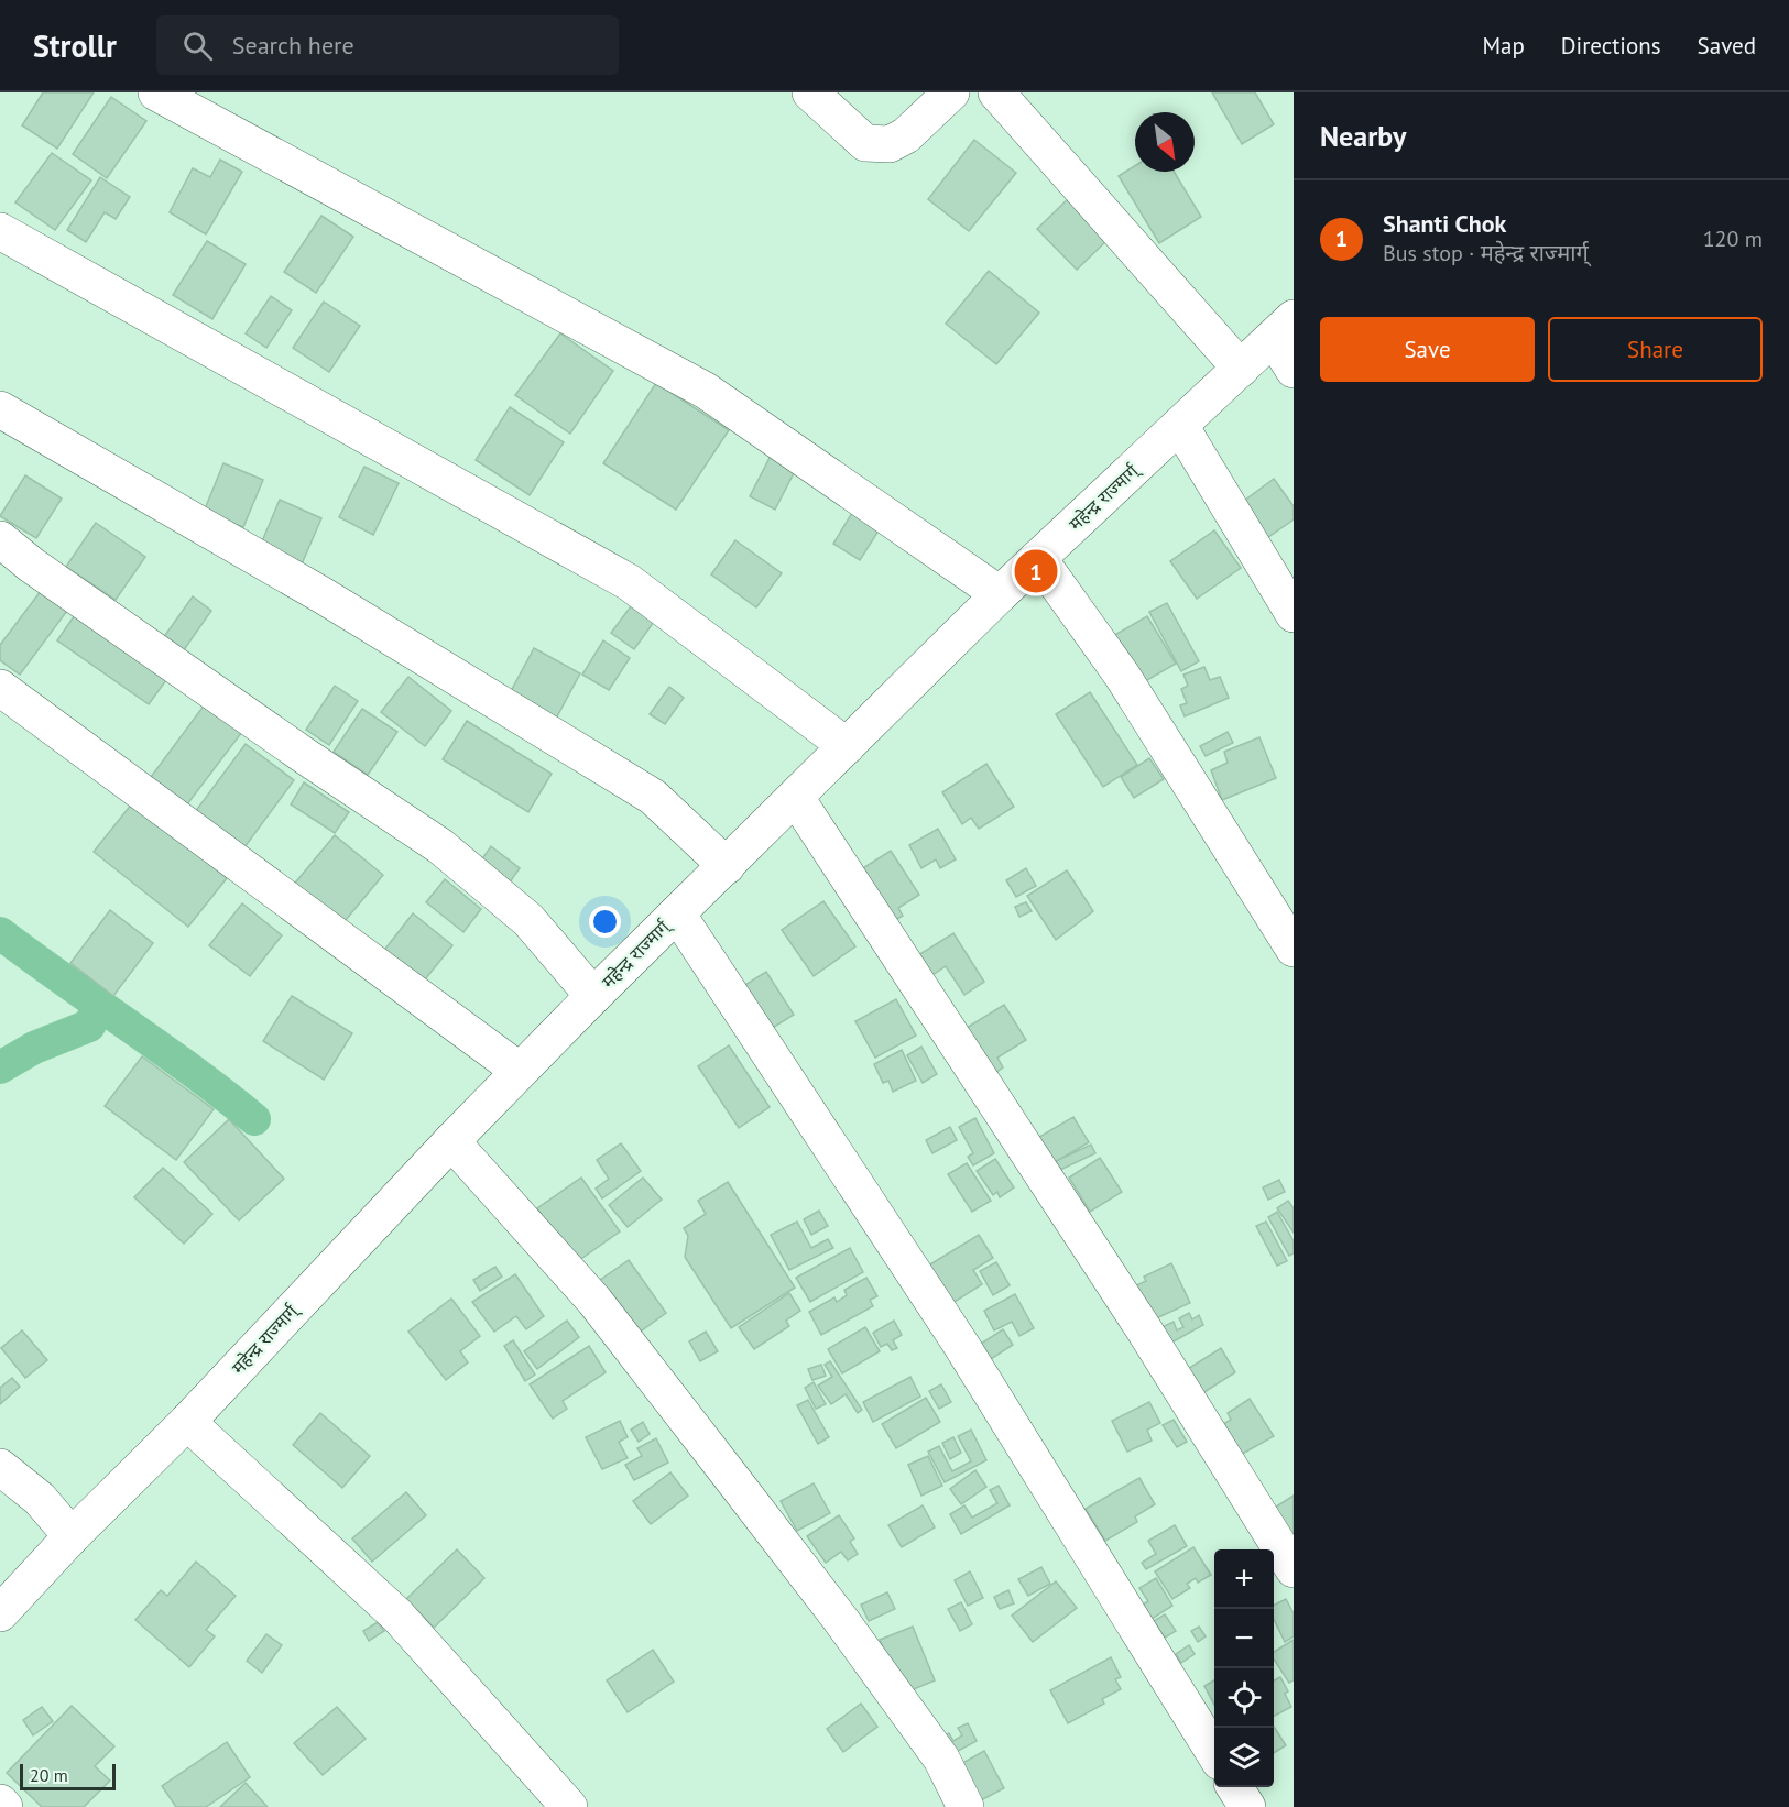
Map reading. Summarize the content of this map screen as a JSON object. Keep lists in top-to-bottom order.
{
  "streets": {
    "main road": ["महेन्द्र राज्मार्ग्"]
  },
  "scale_bar": "20 m",
  "north": "bottom right",
  "page": {
    "header": "Strollr",
    "search": "Search here",
    "nav": ["Map", "Directions", "Saved"],
    "heading": "Nearby",
    "list": [
      {
        "mark": "1",
        "name": "Shanti Chok",
        "note": "Bus stop · महेन्द्र राज्मार्ग्",
        "value": "120 m"
      }
    ],
    "buttons": ["Save", "Share"],
    "pins": "1",
    "map_buttons": ["+", "−"],
    "scale": "20 m"
  }
}
